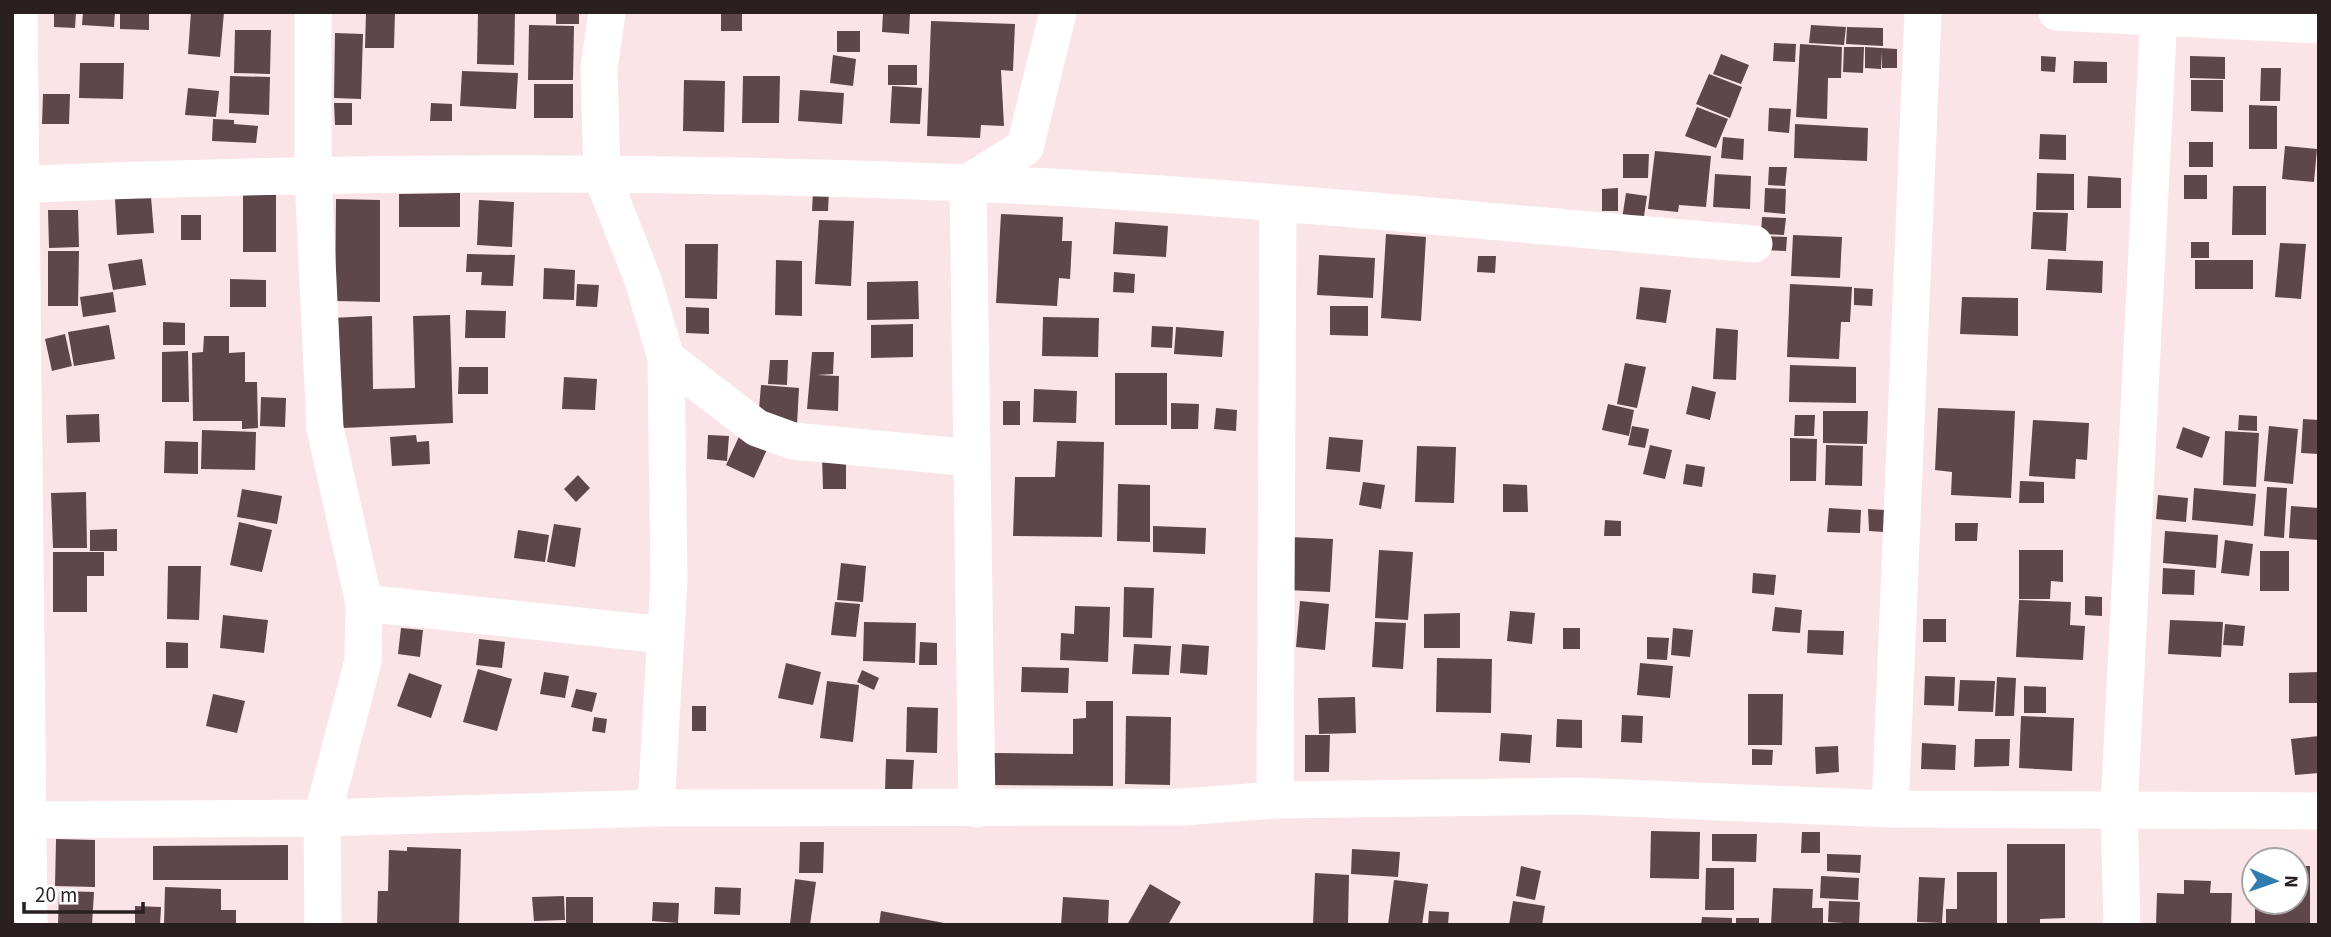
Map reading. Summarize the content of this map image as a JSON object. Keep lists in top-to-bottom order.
{
  "scale_bar": "20 m",
  "north": "right"
}
